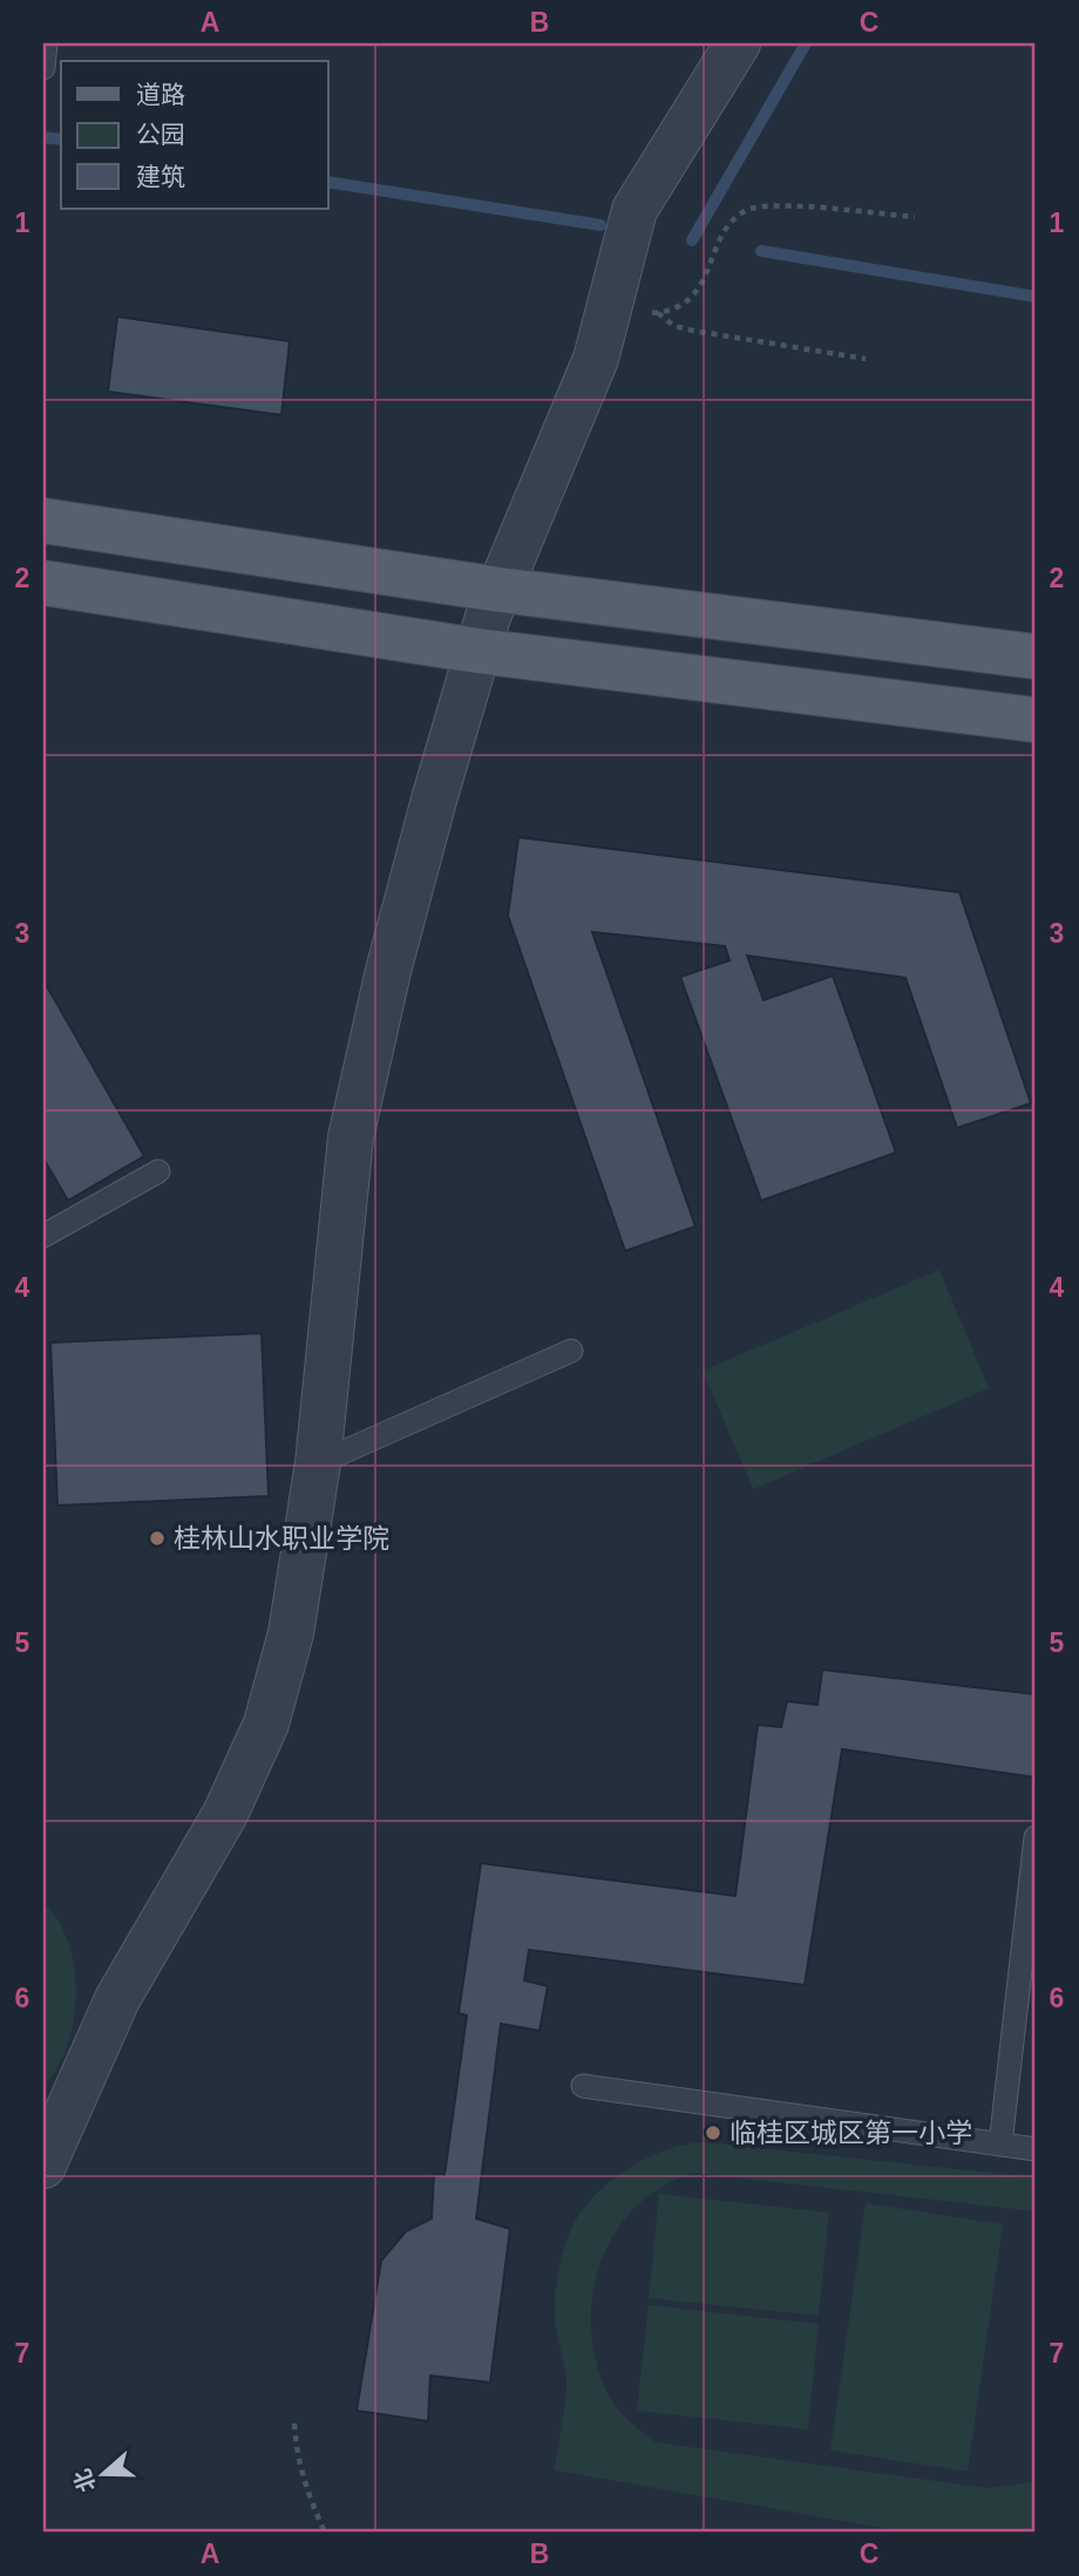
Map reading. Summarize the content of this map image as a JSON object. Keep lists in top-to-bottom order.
{
  "places": ["桂林山水职业学院", "临桂区城区第一小学"],
  "legend": ["道路", "公园", "建筑"],
  "north": "left",
  "grid": {
    "columns": ["A", "B", "C"],
    "rows": [
      "1",
      "2",
      "3",
      "4",
      "5",
      "6",
      "7"
    ]
  }
}
